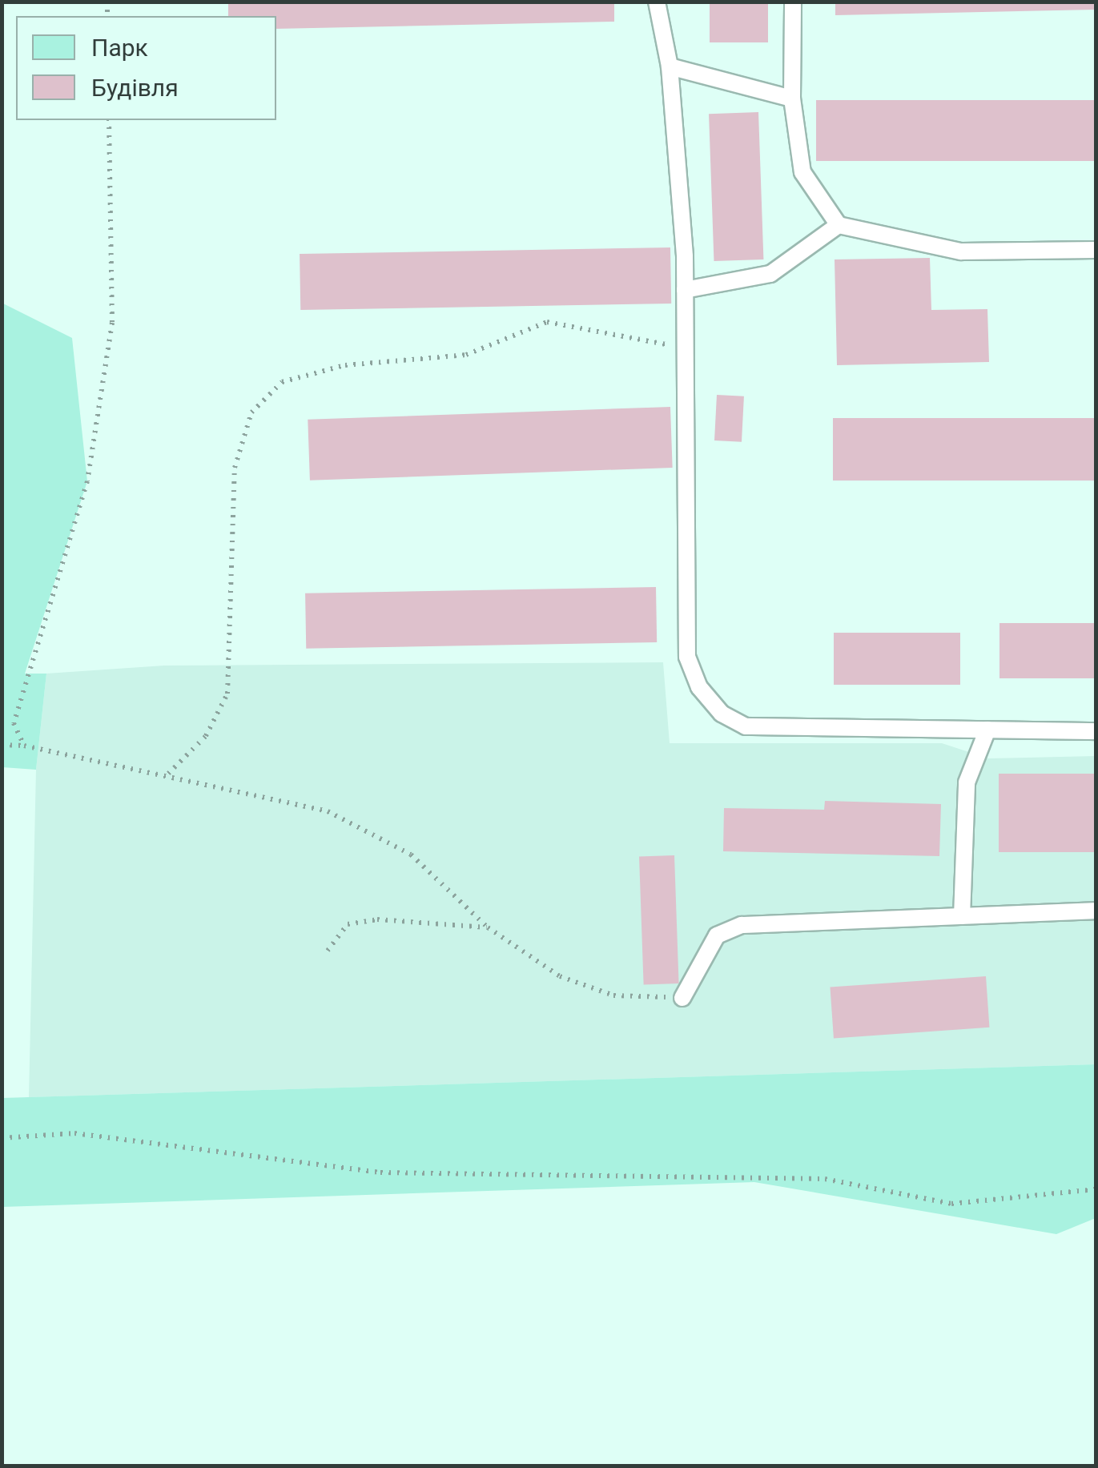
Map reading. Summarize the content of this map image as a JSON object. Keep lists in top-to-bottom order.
{
  "legend": ["Парк", "Будівля"]
}
